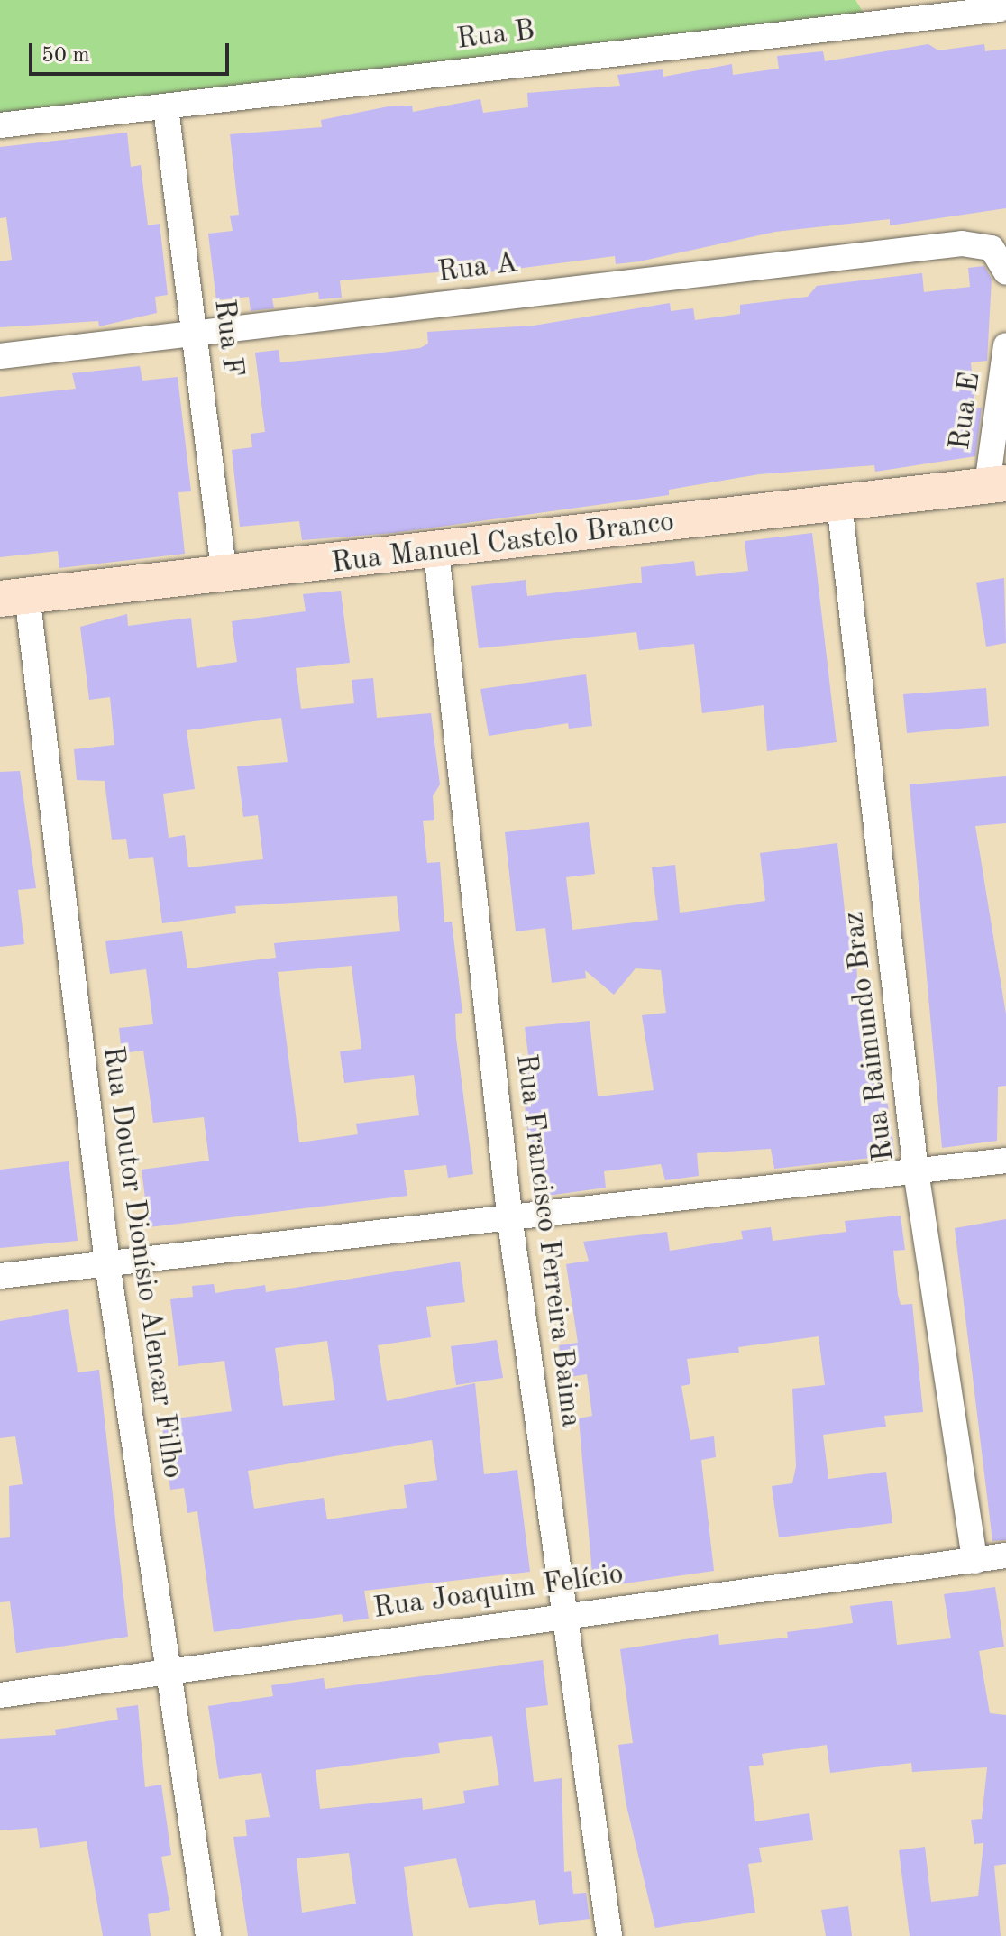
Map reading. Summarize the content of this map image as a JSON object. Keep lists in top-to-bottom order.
{
  "streets": {
    "street": [
      "Rua B",
      "Rua A",
      "Rua F",
      "Rua E",
      "Rua Manuel Castelo Branco",
      "Rua Raimundo Braz",
      "Rua Francisco Ferreira Baima",
      "Rua Doutor Dionísio Alencar Filho",
      "Rua Joaquim Felício"
    ]
  },
  "crossings": [
    ["Rua B", "Rua F"],
    ["Rua A", "Rua F"],
    ["Rua F", "Rua Manuel Castelo Branco"],
    ["Rua E", "Rua Manuel Castelo Branco"],
    ["Rua Manuel Castelo Branco", "Rua Raimundo Braz"],
    ["Rua Manuel Castelo Branco", "Rua Francisco Ferreira Baima"],
    ["Rua Manuel Castelo Branco", "Rua Doutor Dionísio Alencar Filho"],
    ["Rua Raimundo Braz", "Rua Joaquim Felício"],
    ["Rua Francisco Ferreira Baima", "Rua Joaquim Felício"],
    ["Rua Doutor Dionísio Alencar Filho", "Rua Joaquim Felício"]
  ],
  "scale_bar": "50 m"
}
